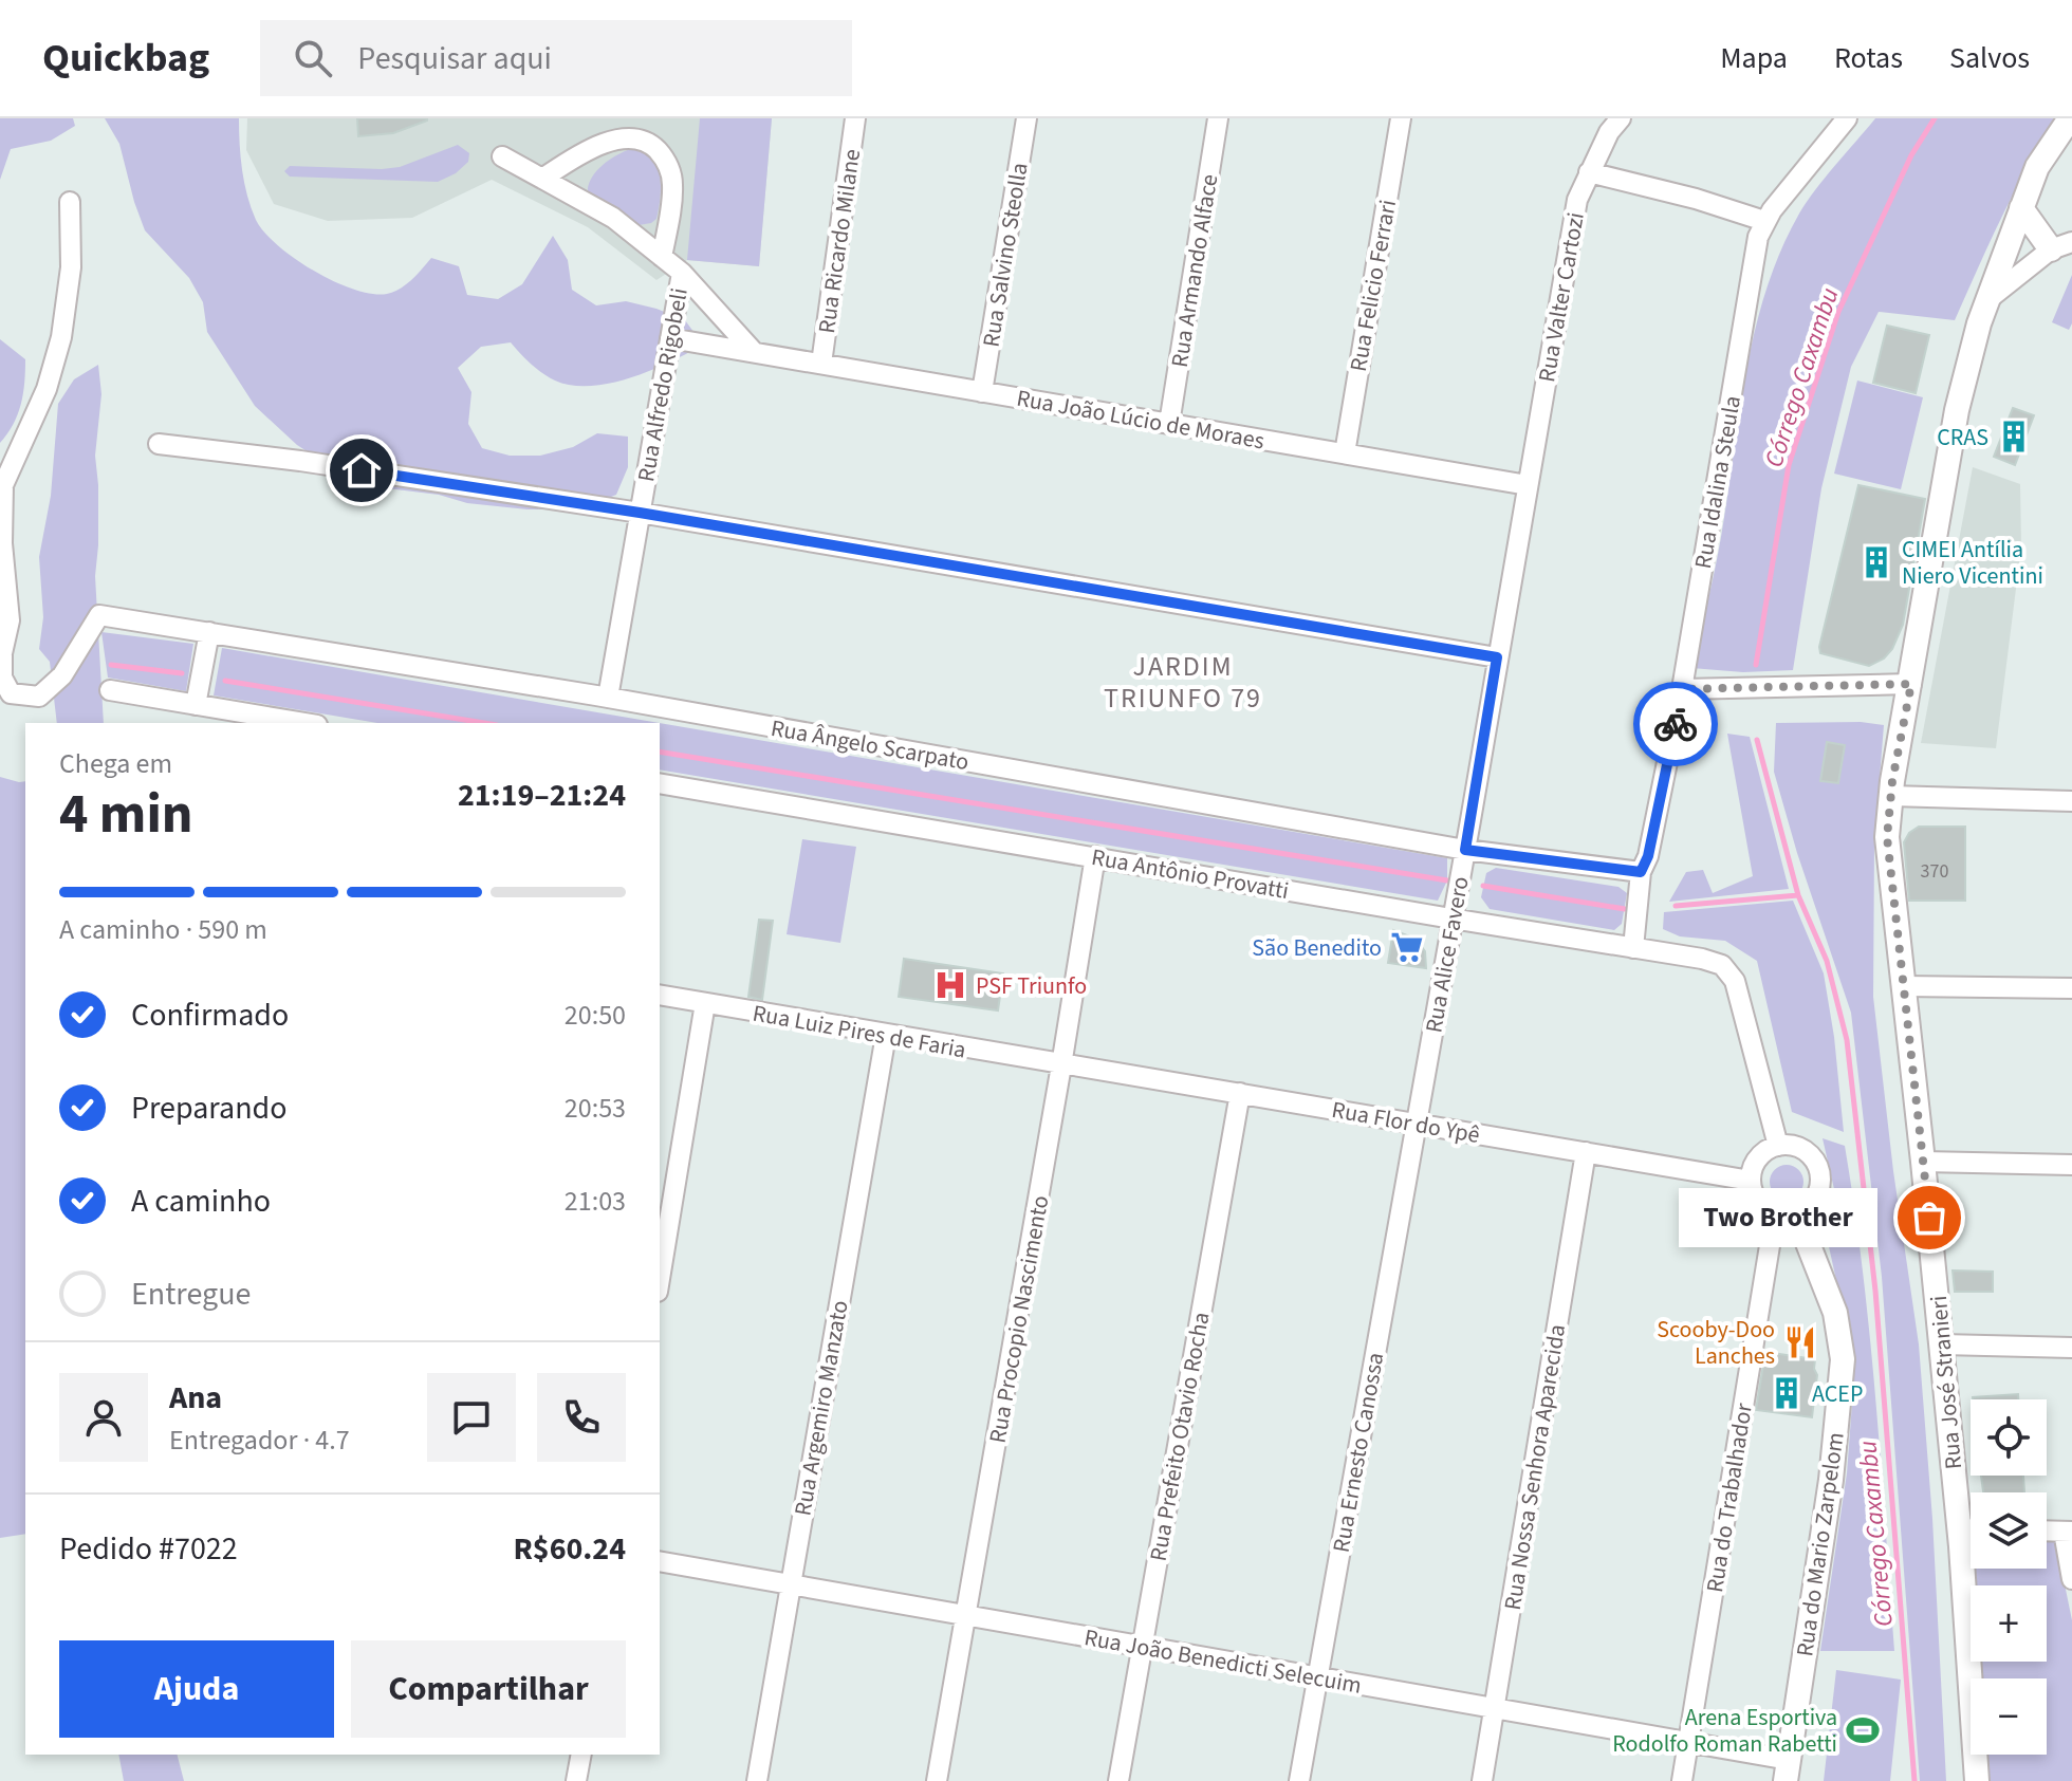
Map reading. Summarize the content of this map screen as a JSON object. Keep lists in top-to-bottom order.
{
  "streets": {
    "street": [
      "Rua Ricardo Milane",
      "Rua Salvino Steolla",
      "Rua Armando Alface",
      "Rua Felicio Ferrari",
      "Rua Valter Cartozi",
      "Rua Alfredo Rigobeli",
      "Rua João Lúcio de Moraes",
      "Rua Idalina Steula",
      "Rua Ângelo Scarpato",
      "Rua Antônio Provatti",
      "Rua Alice Favero",
      "Rua Luiz Pires de Faria",
      "Rua Flor do Ypê",
      "Rua Procopio Nascimento",
      "Rua José Stranieri",
      "Rua Argemiro Manzato",
      "Rua Prefeito Otavio Rocha",
      "Rua Ernesto Canossa",
      "Rua Nossa Senhora Aparecida",
      "Rua do Trabalhador",
      "Rua do Mario Zarpelom",
      "Rua João Benedicti Selecuim"
    ]
  },
  "crossings": [
    ["Rua Ricardo Milane", "Rua João Lúcio de Moraes"],
    ["Rua Salvino Steolla", "Rua João Lúcio de Moraes"],
    ["Rua Armando Alface", "Rua João Lúcio de Moraes"],
    ["Rua Felicio Ferrari", "Rua João Lúcio de Moraes"],
    ["Rua Valter Cartozi", "Rua João Lúcio de Moraes"],
    ["Rua Valter Cartozi", "Rua Alice Favero"],
    ["Rua Alfredo Rigobeli", "Rua João Lúcio de Moraes"],
    ["Rua Alfredo Rigobeli", "Rua Ângelo Scarpato"],
    ["Rua João Lúcio de Moraes", "Rua Alice Favero"],
    ["Rua Idalina Steula", "Rua Ângelo Scarpato"],
    ["Rua Idalina Steula", "Rua Antônio Provatti"],
    ["Rua Ângelo Scarpato", "Rua Alice Favero"],
    ["Rua Antônio Provatti", "Rua Alice Favero"],
    ["Rua Antônio Provatti", "Rua Flor do Ypê"],
    ["Rua Antônio Provatti", "Rua Procopio Nascimento"],
    ["Rua Antônio Provatti", "Rua do Trabalhador"],
    ["Rua Antônio Provatti", "Rua do Mario Zarpelom"],
    ["Rua Alice Favero", "Rua Flor do Ypê"],
    ["Rua Alice Favero", "Rua Ernesto Canossa"],
    ["Rua Luiz Pires de Faria", "Rua Flor do Ypê"],
    ["Rua Luiz Pires de Faria", "Rua Procopio Nascimento"],
    ["Rua Luiz Pires de Faria", "Rua Argemiro Manzato"],
    ["Rua Flor do Ypê", "Rua Procopio Nascimento"],
    ["Rua Flor do Ypê", "Rua Prefeito Otavio Rocha"],
    ["Rua Flor do Ypê", "Rua Ernesto Canossa"],
    ["Rua Flor do Ypê", "Rua Nossa Senhora Aparecida"],
    ["Rua Flor do Ypê", "Rua do Trabalhador"],
    ["Rua Flor do Ypê", "Rua do Mario Zarpelom"],
    ["Rua Procopio Nascimento", "Rua João Benedicti Selecuim"],
    ["Rua Argemiro Manzato", "Rua João Benedicti Selecuim"],
    ["Rua Prefeito Otavio Rocha", "Rua João Benedicti Selecuim"],
    ["Rua Ernesto Canossa", "Rua João Benedicti Selecuim"],
    ["Rua Nossa Senhora Aparecida", "Rua João Benedicti Selecuim"],
    ["Rua do Trabalhador", "Rua do Mario Zarpelom"],
    ["Rua do Trabalhador", "Rua João Benedicti Selecuim"],
    ["Rua do Mario Zarpelom", "Rua João Benedicti Selecuim"]
  ],
  "districts": ["JARDIM TRIUNFO 79"],
  "water": ["Córrego Caxambu"],
  "places": {
    "building": ["CRAS", "CIMEI Antília Niero Vicentini", "ACEP"],
    "supermarket": ["São Benedito"],
    "hospital": ["PSF Triunfo"],
    "other": ["Two Brother"],
    "restaurant": ["Scooby-Doo Lanches"],
    "sports": ["Arena Esportiva Rodolfo Roman Rabetti"]
  },
  "house_numbers": ["370"],
  "page": {
    "header": "Quickbag",
    "search": "Pesquisar aqui",
    "nav": ["Mapa", "Rotas", "Salvos"],
    "heading": ["4 min", "Chega em", "21:19–21:24"],
    "panel": [
      "Ana",
      "Entregador · 4.7",
      "Pedido #7022",
      "R$60.24"
    ],
    "bar": "A caminho · 590 m",
    "list": [
      ["Confirmado", "20:50"],
      ["Preparando", "20:53"],
      ["A caminho", "21:03"],
      "Entregue"
    ],
    "bubble": "Two Brother",
    "map_buttons": ["+", "−"],
    "buttons": ["Ajuda", "Compartilhar"]
  }
}
